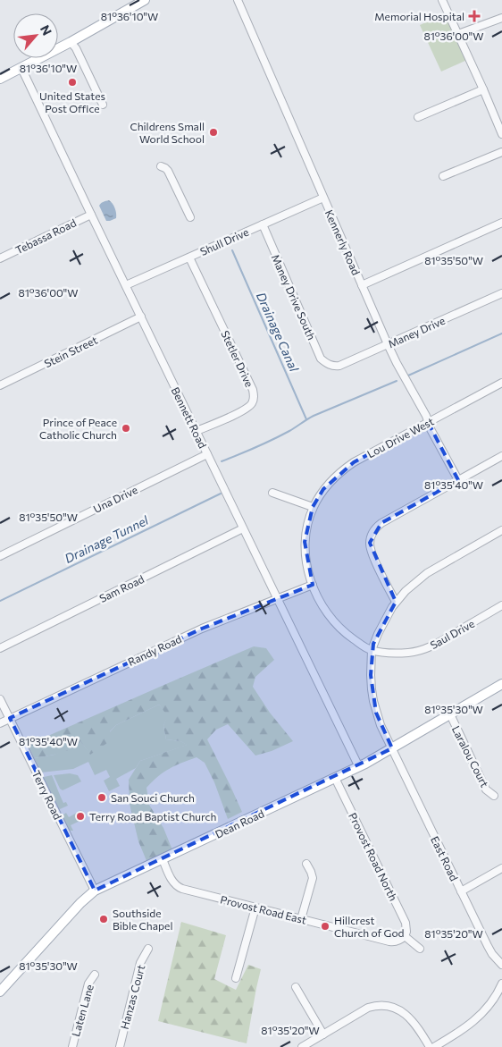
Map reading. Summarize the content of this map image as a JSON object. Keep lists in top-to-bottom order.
{
  "streets": {
    "main road": ["Dean Road"],
    "street": [
      "Tebassa Road",
      "Shull Drive",
      "Kennerly Road",
      "Maney Drive South",
      "Maney Drive",
      "Stein Street",
      "Stetler Drive",
      "Bennett Road",
      "Lou Drive West",
      "Una Drive",
      "Sam Road",
      "Saul Drive",
      "Randy Road",
      "Laralou Court",
      "Terry Road",
      "Provost Road North",
      "East Road",
      "Provost Road East",
      "Hanzas Court",
      "Laten Lane"
    ]
  },
  "crossings": [
    ["Tebassa Road", "Bennett Road"],
    ["Shull Drive", "Kennerly Road"],
    ["Shull Drive", "Maney Drive South"],
    ["Shull Drive", "Stetler Drive"],
    ["Shull Drive", "Bennett Road"],
    ["Kennerly Road", "Maney Drive"],
    ["Kennerly Road", "Lou Drive West"],
    ["Maney Drive South", "Maney Drive"],
    ["Stein Street", "Bennett Road"],
    ["Stetler Drive", "Bennett Road"],
    ["Bennett Road", "Una Drive"],
    ["Bennett Road", "Sam Road"],
    ["Bennett Road", "Randy Road"],
    ["Bennett Road", "Dean Road"],
    ["Lou Drive West", "Saul Drive"],
    ["Lou Drive West", "Randy Road"],
    ["Lou Drive West", "East Road"],
    ["Saul Drive", "East Road"],
    ["Randy Road", "Terry Road"],
    ["Laralou Court", "Dean Road"],
    ["Terry Road", "Dean Road"],
    ["Dean Road", "Provost Road North"],
    ["Dean Road", "East Road"],
    ["Dean Road", "Provost Road East"],
    ["Provost Road North", "Provost Road East"]
  ],
  "water": ["Drainage Canal", "Drainage Tunnel"],
  "places": {
    "health": ["Memorial Hospital"],
    "other": [
      "United States Post Office",
      "Childrens Small World School",
      "Prince of Peace Catholic Church",
      "San Souci Church",
      "Terry Road Baptist Church",
      "Southside Bible Chapel",
      "Hillcrest Church of God"
    ]
  },
  "north": "top right",
  "coordinates": [
    "81°36'10\"W",
    "81°36'00\"W",
    "81°35'50\"W",
    "81°35'40\"W",
    "81°35'30\"W",
    "81°35'20\"W"
  ]
}
